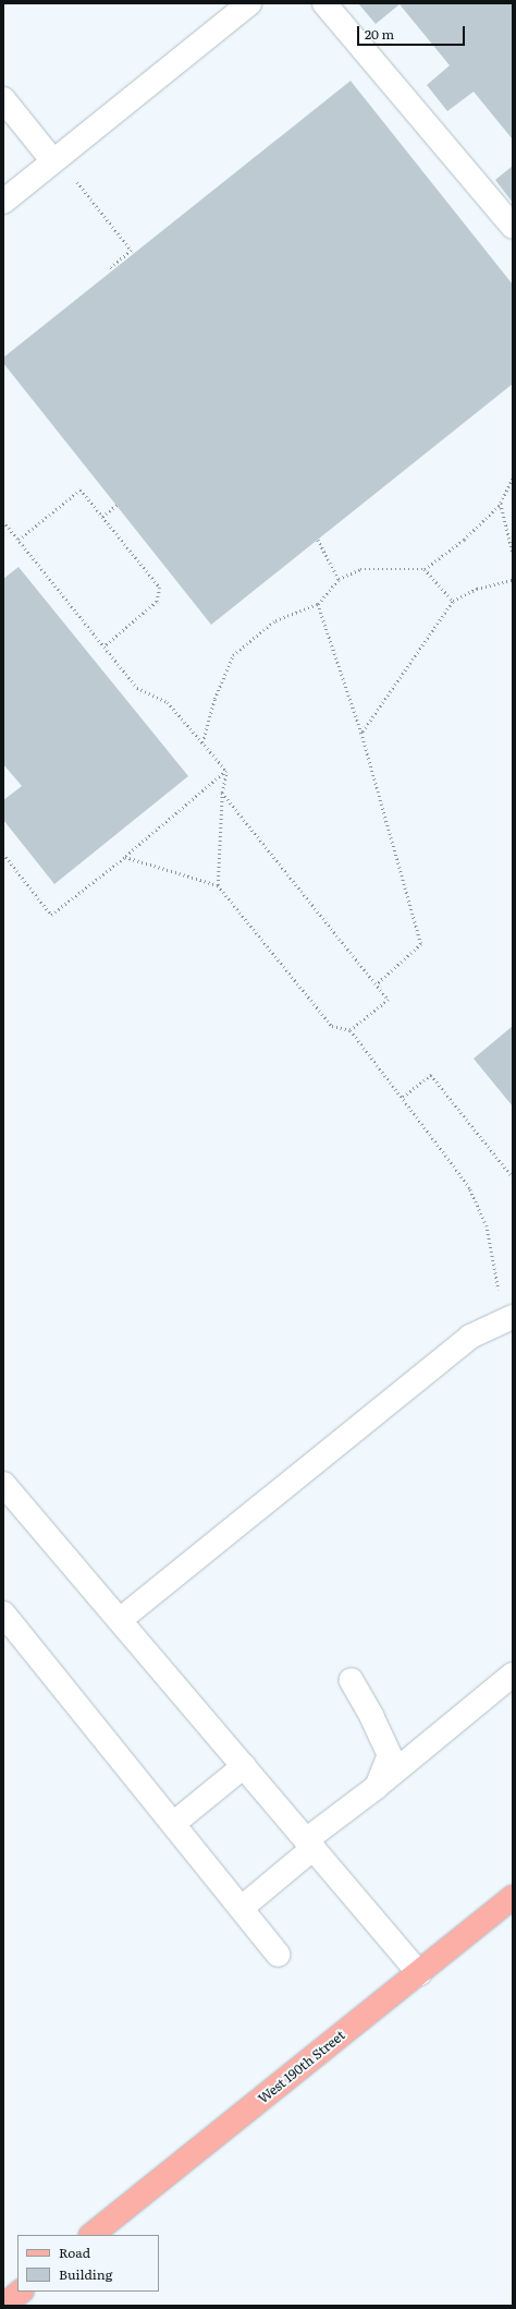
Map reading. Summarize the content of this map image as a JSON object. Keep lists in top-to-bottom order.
{
  "streets": {
    "main road": ["West 190th Street"]
  },
  "legend": ["Road", "Building"],
  "scale_bar": "20 m"
}
